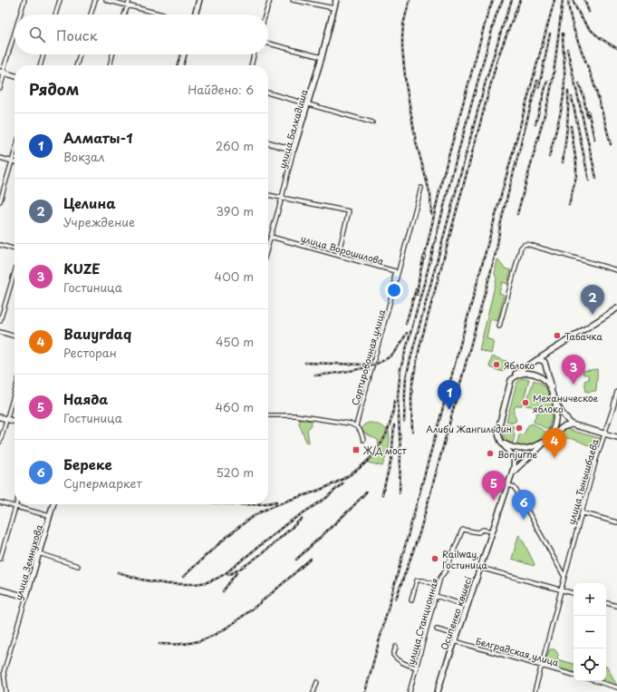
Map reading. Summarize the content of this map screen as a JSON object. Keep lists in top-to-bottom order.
{
  "streets": {
    "main road": ["улица Балкадиша", "улица Земнухова", "Осипенко көшесі"],
    "street": [
      "улица Ворошилова",
      "Сортировочная улица",
      "улица Тынышбаева",
      "улица Станционная",
      "Белградская улица"
    ]
  },
  "crossings": [
    ["улица Балкадиша", "улица Ворошилова"],
    ["улица Ворошилова", "Сортировочная улица"],
    ["Осипенко көшесі", "улица Станционная"],
    ["Осипенко көшесі", "Белградская улица"]
  ],
  "places": {
    "other": [
      "Табачка",
      "Яблоко",
      "Механическое яблоко",
      "Алиби Жангильдин",
      "Bonjurne",
      "Railway, Гостиница"
    ],
    "transit": ["Ж/Д мост"]
  },
  "page": {
    "search": "Поиск",
    "heading": ["Рядом", "Найдено: 6"],
    "list": [
      {
        "mark": "1",
        "name": "Алматы-1",
        "note": "Вокзал",
        "value": "260 m"
      },
      {
        "mark": "2",
        "name": "Целина",
        "note": "Учреждение",
        "value": "390 m"
      },
      {
        "mark": "3",
        "name": "KUZE",
        "note": "Гостиница",
        "value": "400 m"
      },
      {
        "mark": "4",
        "name": "Bauyrdaq",
        "note": "Ресторан",
        "value": "450 m"
      },
      {
        "mark": "5",
        "name": "Наяда",
        "note": "Гостиница",
        "value": "460 m"
      },
      {
        "mark": "6",
        "name": "Береке",
        "note": "Супермаркет",
        "value": "520 m"
      }
    ],
    "pins": [
      "2",
      "3",
      "1",
      "4",
      "5",
      "6"
    ],
    "map_buttons": ["+", "−"]
  }
}
